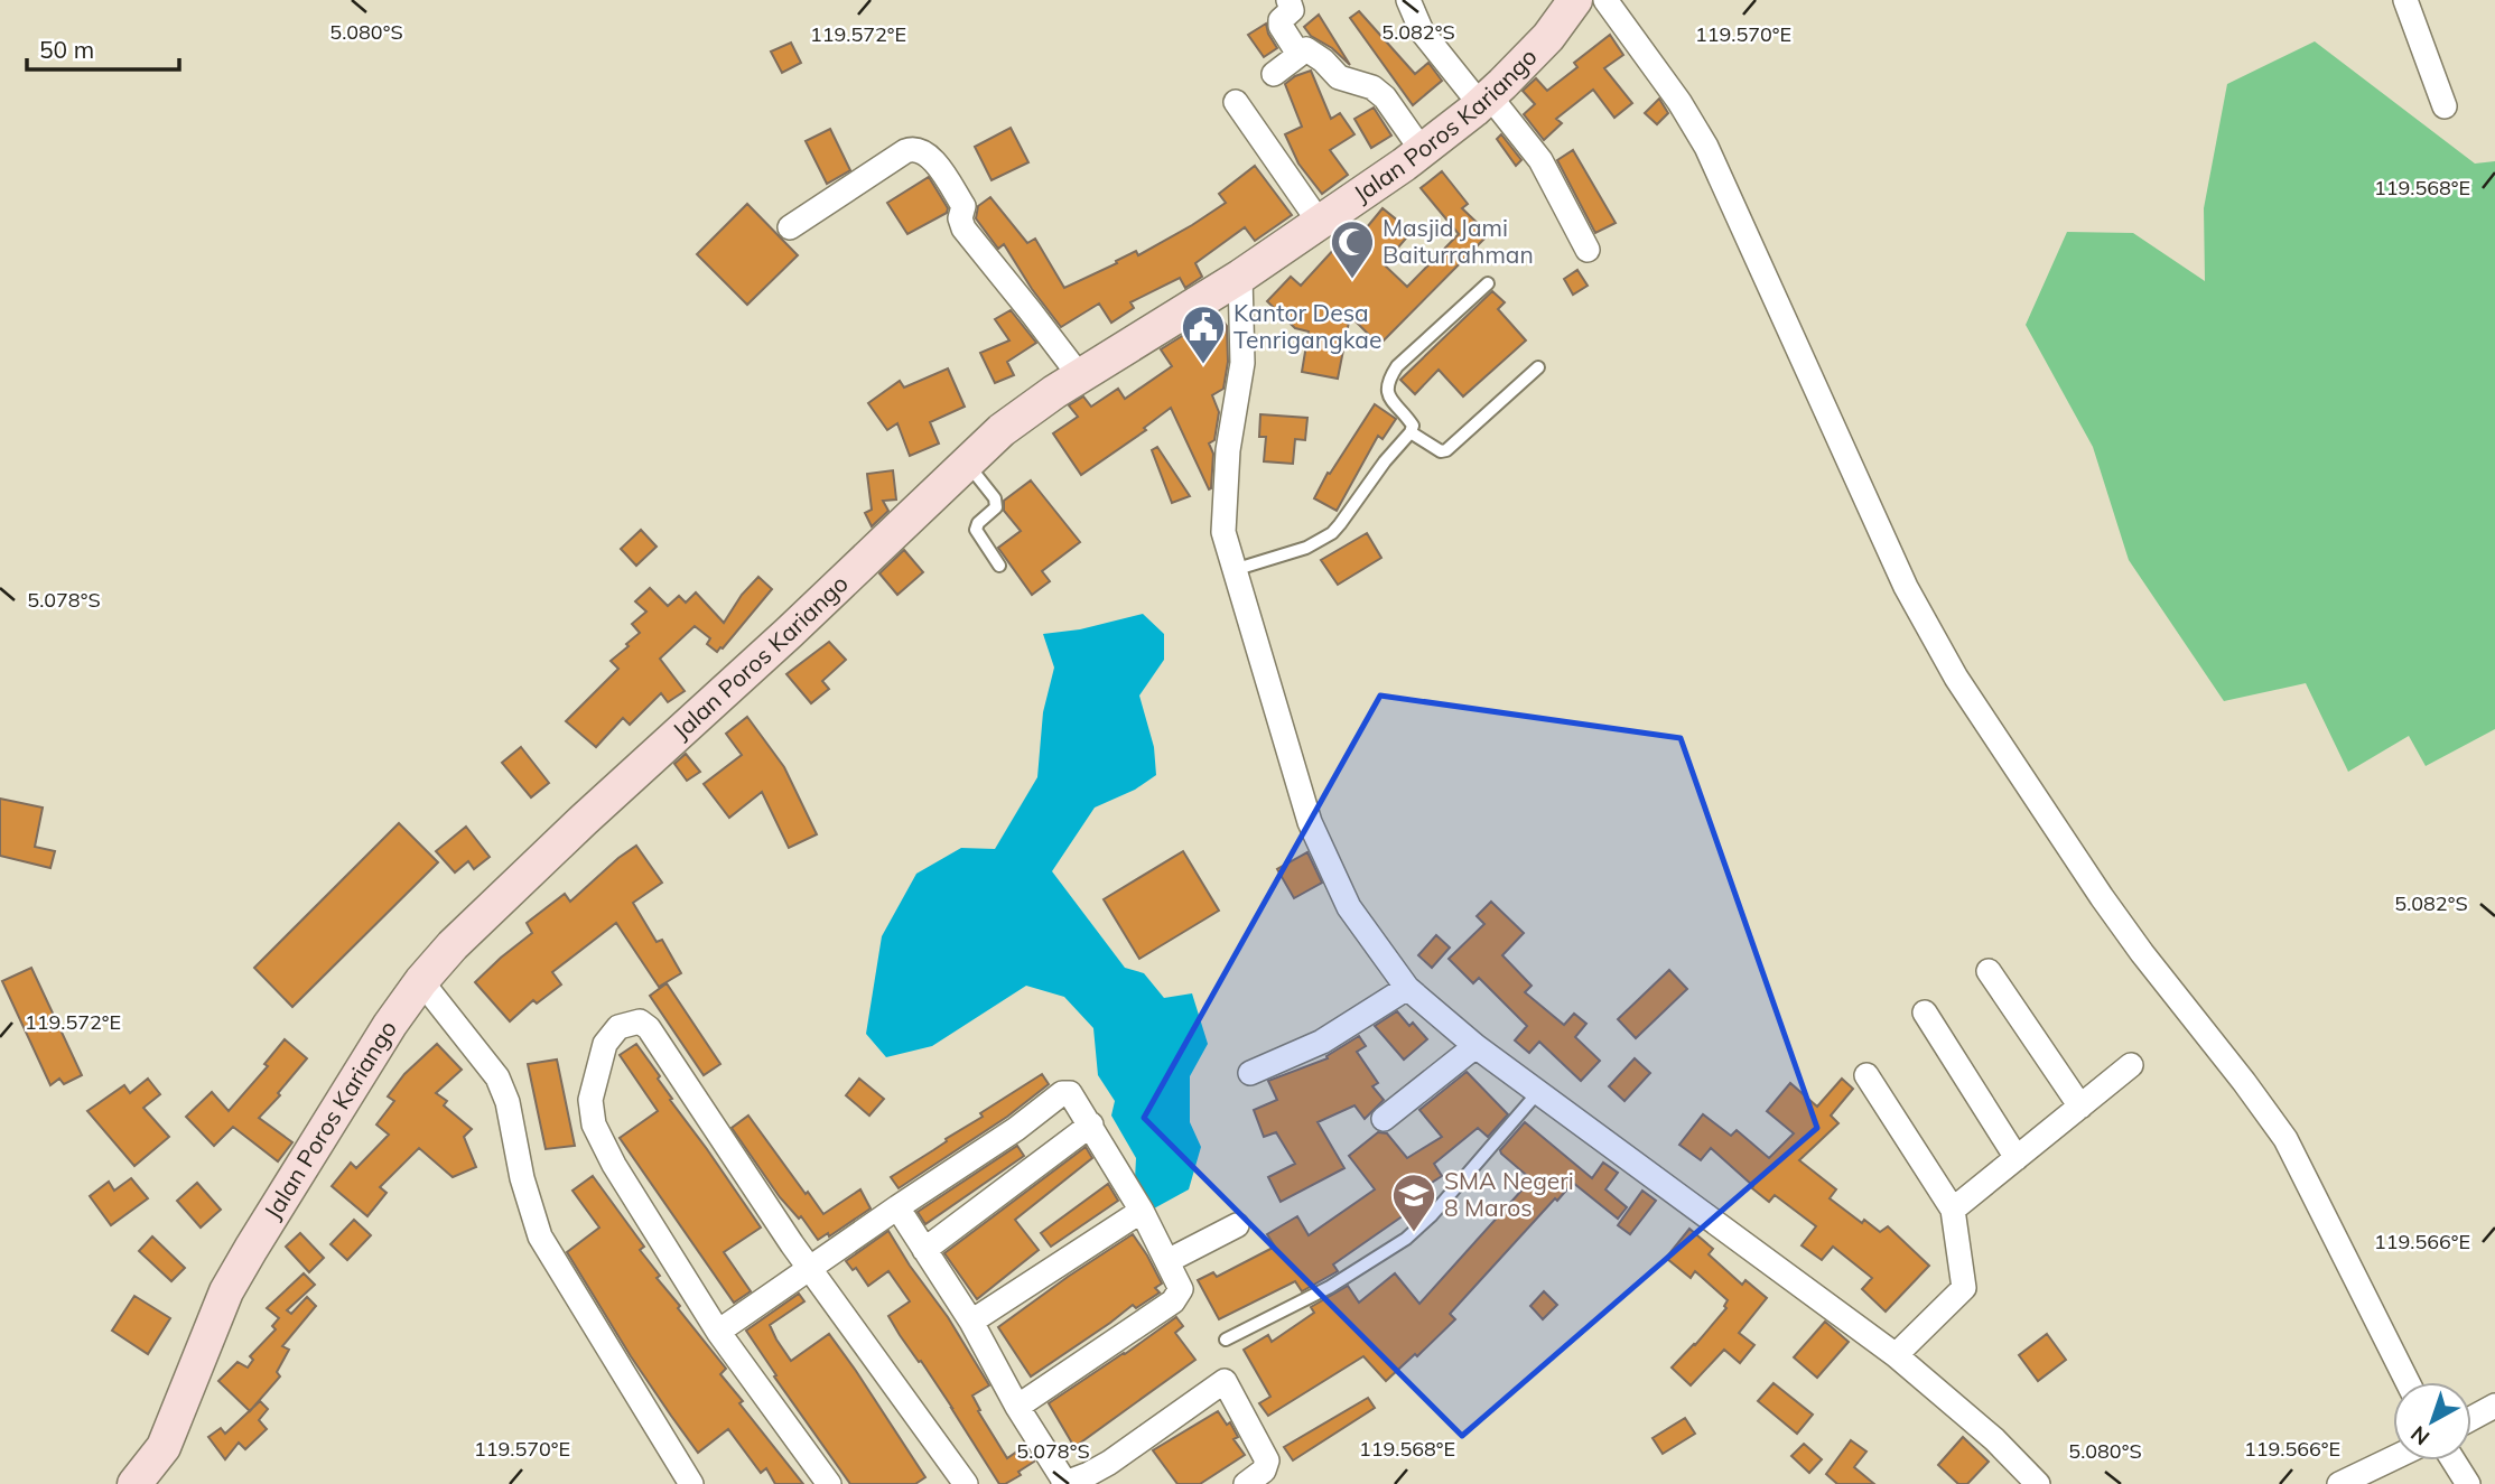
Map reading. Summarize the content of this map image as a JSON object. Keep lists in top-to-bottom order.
{
  "streets": {
    "main road": ["Jalan Poros Kariango"]
  },
  "places": {
    "mosque": ["Masjid Jami Baiturrahman"],
    "public building": ["Kantor Desa Tenrigangkae"],
    "school or university": ["SMA Negeri 8 Maros"]
  },
  "scale_bar": "50 m",
  "north": "bottom left",
  "coordinates": [
    "5.080°S",
    "5.082°S",
    "119.572°E",
    "119.570°E",
    "119.568°E",
    "5.078°S",
    "119.566°E"
  ]
}
